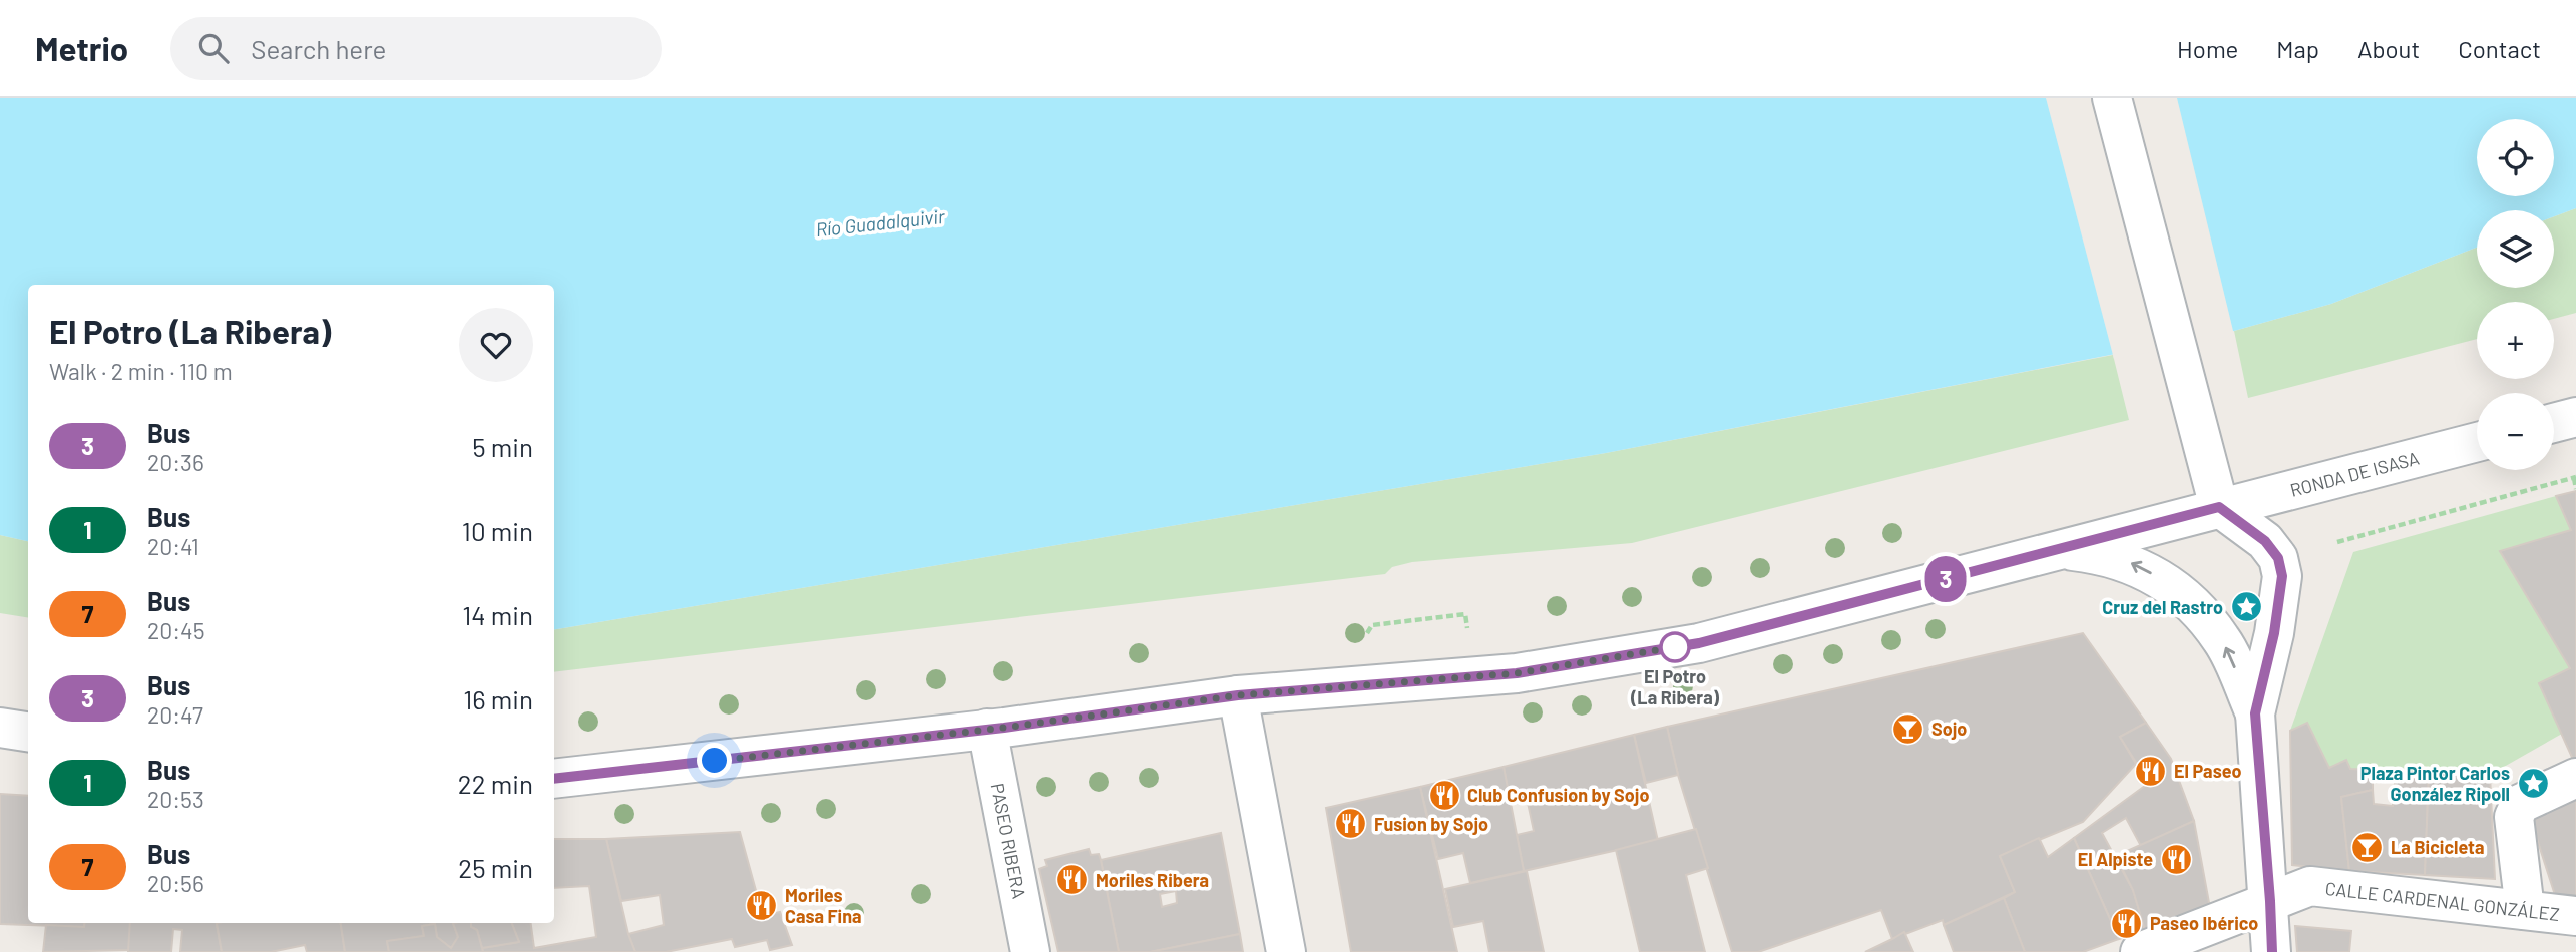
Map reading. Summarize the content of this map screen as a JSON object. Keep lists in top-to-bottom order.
{
  "streets": {
    "street": ["RONDA DE ISASA", "PASEO RIBERA", "CALLE CARDENAL GONZÁLEZ"]
  },
  "water": ["Río Guadalquivir"],
  "places": {
    "place": ["Cruz del Rastro", "Plaza Pintor Carlos González Ripoll"],
    "other": ["El Potro (La Ribera)"],
    "bar": ["Sojo", "La Bicicleta"],
    "restaurant": [
      "El Paseo",
      "Club Confusion by Sojo",
      "Fusion by Sojo",
      "El Alpiste",
      "Moriles Ribera",
      "Moriles Casa Fina",
      "Paseo Ibérico"
    ]
  },
  "lines": ["bus line 3"],
  "page": {
    "header": "Metrio",
    "search": "Search here",
    "nav": [
      "Home",
      "Map",
      "About",
      "Contact"
    ],
    "on_map": "3",
    "map_buttons": ["+", "−"],
    "heading": ["El Potro (La Ribera)", "Walk · 2 min · 110 m"],
    "list": [
      {
        "mark": "3",
        "name": "Bus",
        "note": "20:36",
        "value": "5 min"
      },
      {
        "mark": "1",
        "name": "Bus",
        "note": "20:41",
        "value": "10 min"
      },
      {
        "mark": "7",
        "name": "Bus",
        "note": "20:45",
        "value": "14 min"
      },
      {
        "mark": "3",
        "name": "Bus",
        "note": "20:47",
        "value": "16 min"
      },
      {
        "mark": "1",
        "name": "Bus",
        "note": "20:53",
        "value": "22 min"
      },
      {
        "mark": "7",
        "name": "Bus",
        "note": "20:56",
        "value": "25 min"
      }
    ]
  }
}
